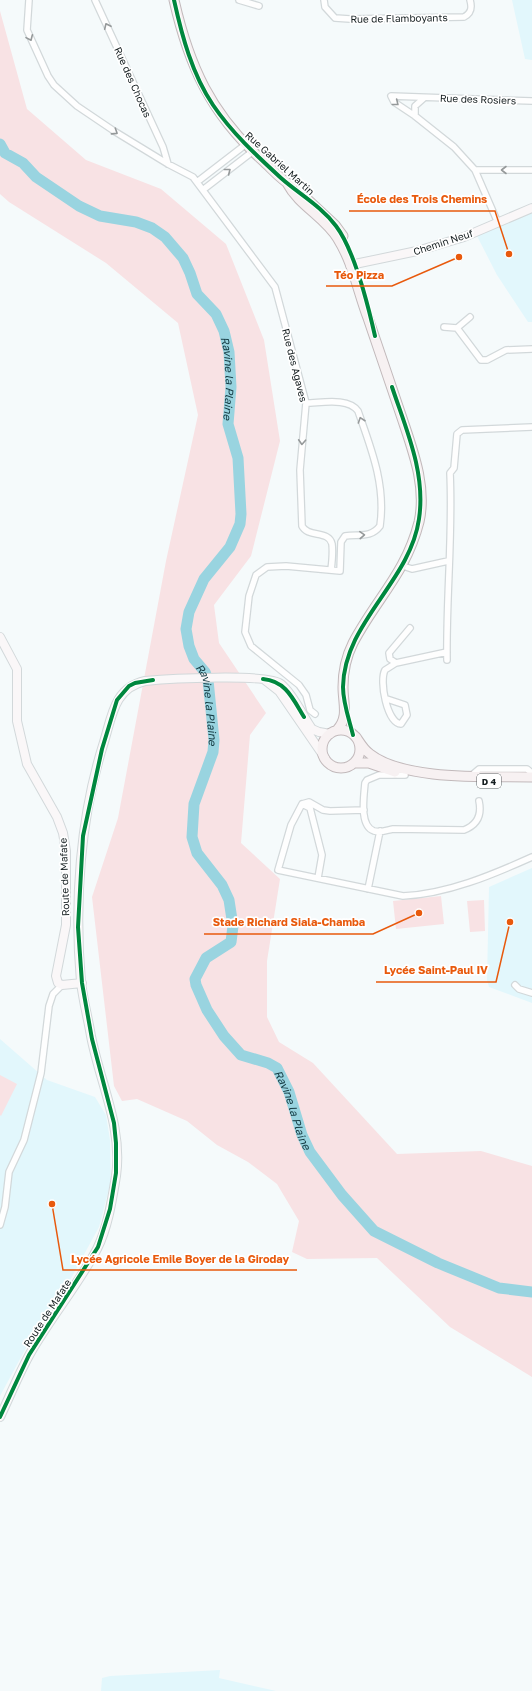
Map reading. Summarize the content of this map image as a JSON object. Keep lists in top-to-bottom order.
{
  "streets": {
    "main road": [
      "Rue Gabriel Martin",
      "Chemin Neuf",
      "D 4",
      "Route de Mafate"
    ],
    "street": [
      "Rue de Flamboyants",
      "Rue des Chocas",
      "Rue des Rosiers",
      "Rue des Agaves"
    ]
  },
  "crossings": [
    ["Rue des Chocas", "Rue des Agaves"],
    ["Rue des Rosiers", "Chemin Neuf"],
    ["Rue Gabriel Martin", "Chemin Neuf"],
    ["Rue Gabriel Martin", "D 4"],
    ["Rue Gabriel Martin", "Route de Mafate"],
    ["D 4", "Route de Mafate"]
  ],
  "one_way": ["Rue des Chocas", "Rue des Agaves"],
  "water": ["Ravine la Plaine"],
  "places": [
    "École des Trois Chemins",
    "Téo Pizza",
    "Stade Richard Siala-Chamba",
    "Lycée Saint-Paul IV",
    "Lycée Agricole Emile Boyer de la Giroday"
  ]
}
